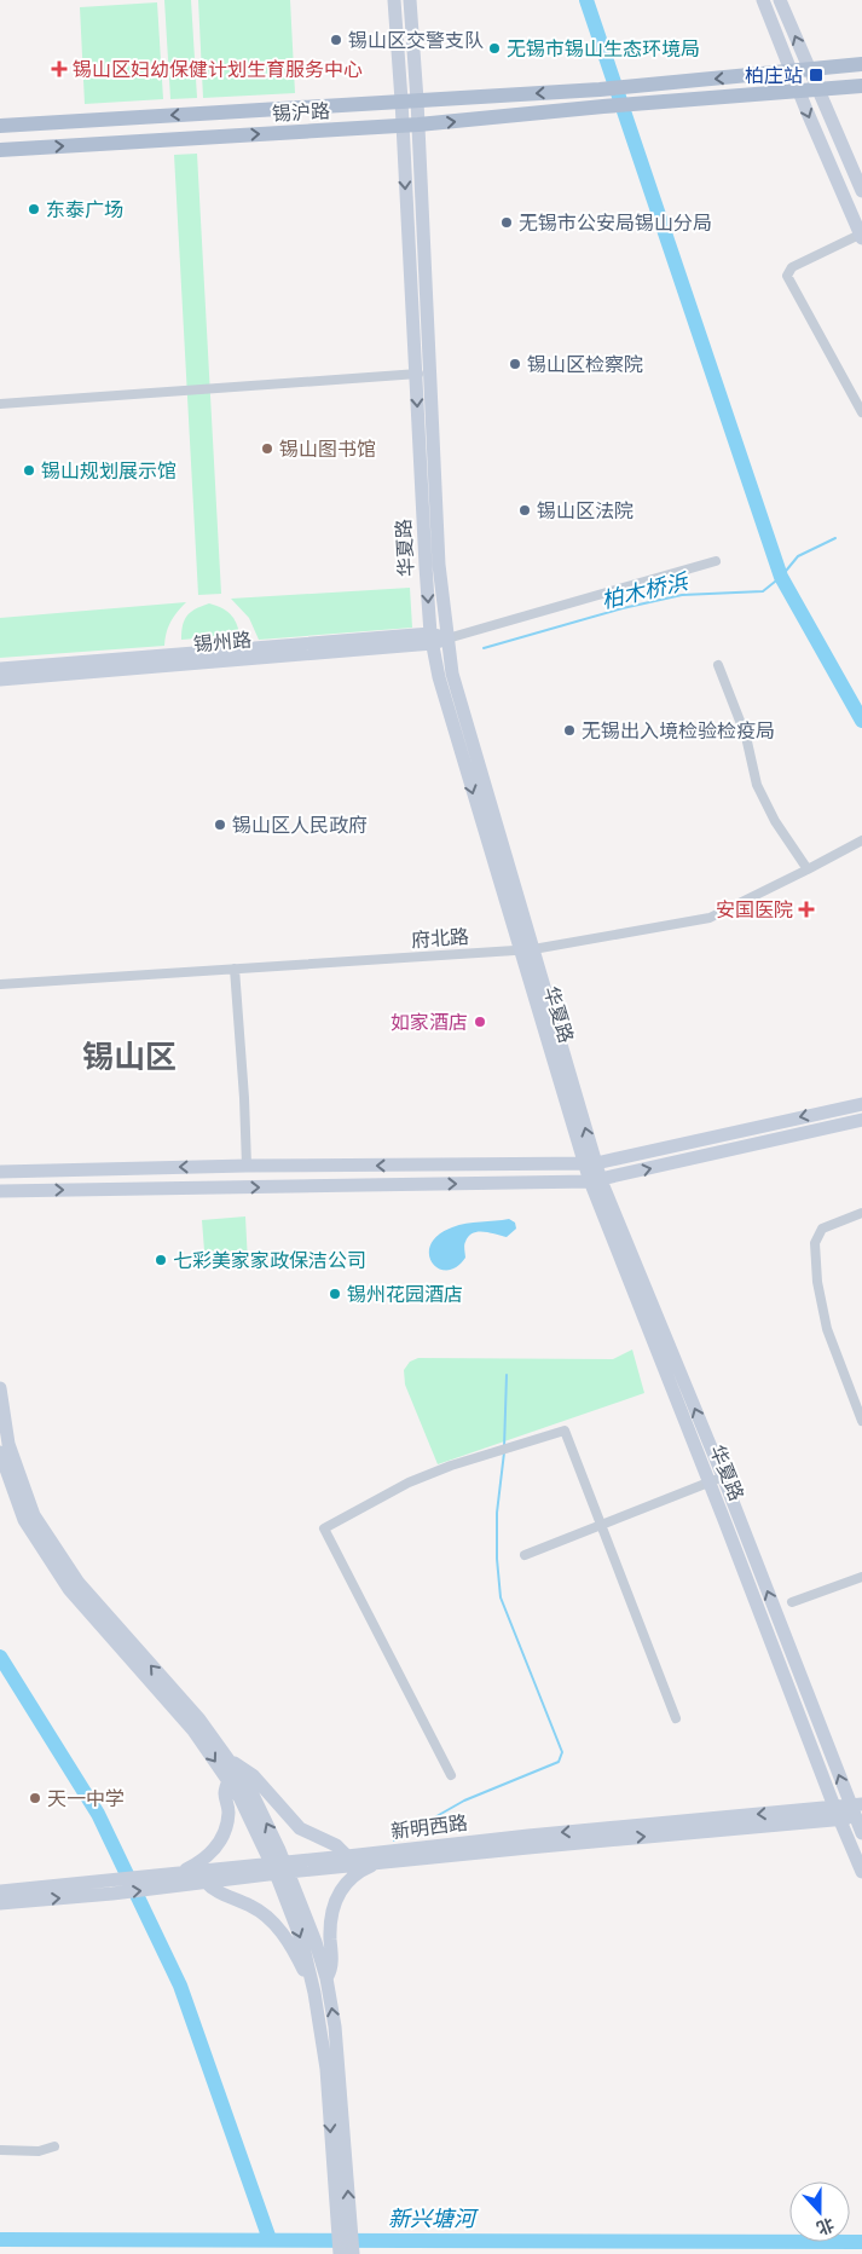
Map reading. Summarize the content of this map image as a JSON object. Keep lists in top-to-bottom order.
{
  "streets": {
    "main road": ["锡沪路"],
    "street": [
      "华夏路",
      "锡州路",
      "府北路",
      "新明西路"
    ]
  },
  "crossings": [
    ["锡沪路", "华夏路"],
    ["华夏路", "锡州路"],
    ["华夏路", "府北路"],
    ["华夏路", "新明西路"]
  ],
  "districts": ["锡山区"],
  "water": ["柏木桥浜", "新兴塘河"],
  "places": {
    "other": [
      "锡山区交警支队",
      "无锡市锡山生态环境局",
      "东泰广场",
      "无锡市公安局锡山分局",
      "锡山区检察院",
      "锡山图书馆",
      "锡山规划展示馆",
      "锡山区法院",
      "无锡出入境检验检疫局",
      "锡山区人民政府",
      "如家酒店",
      "七彩美家家政保洁公司",
      "锡州花园酒店",
      "天一中学"
    ],
    "health": ["锡山区妇幼保健计划生育服务中心", "安国医院"],
    "transit": ["柏庄站"]
  },
  "north": "bottom"
}
